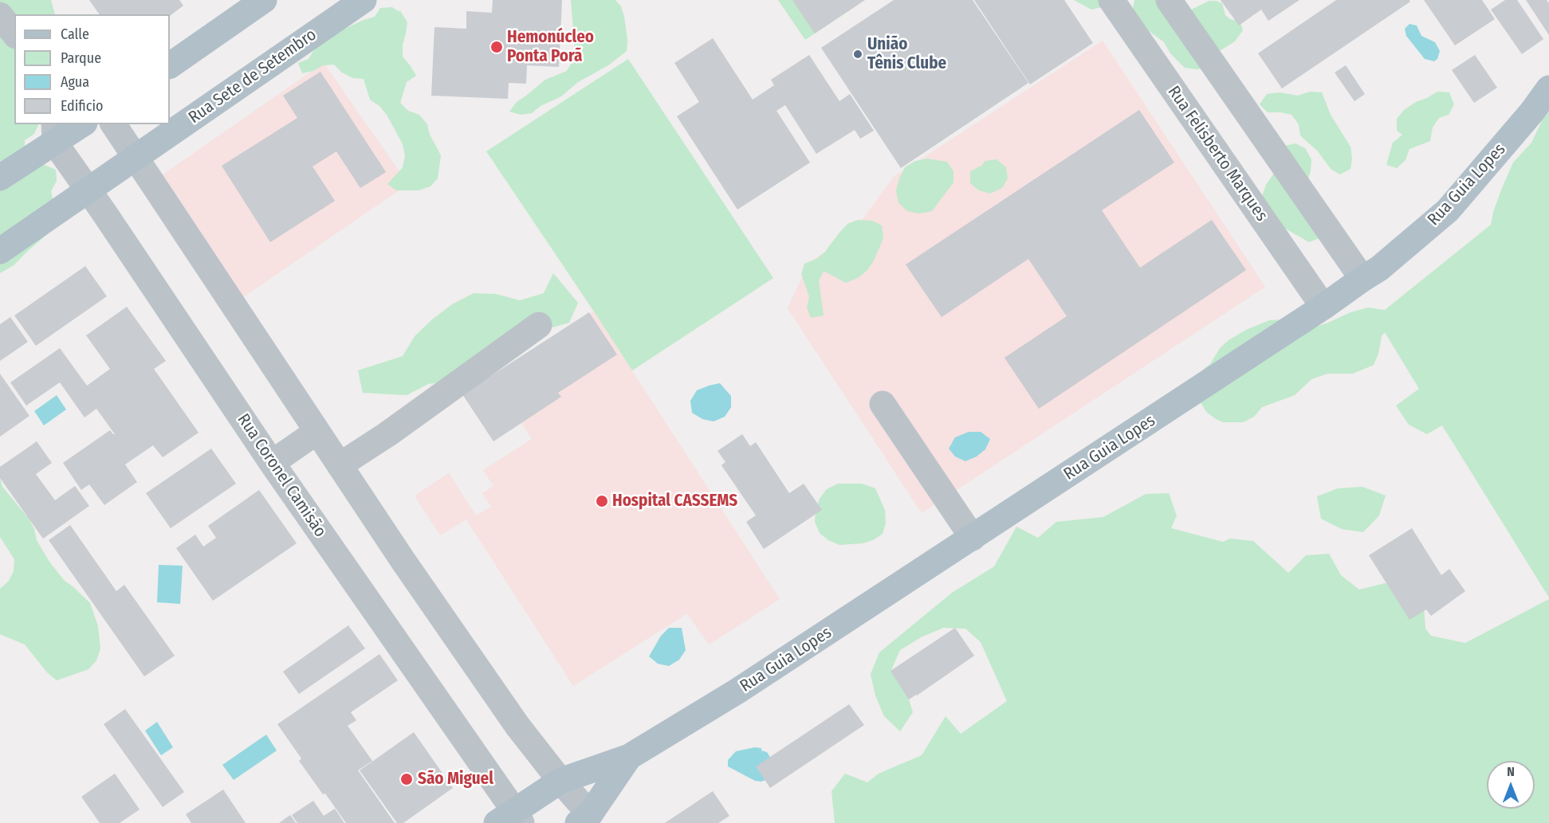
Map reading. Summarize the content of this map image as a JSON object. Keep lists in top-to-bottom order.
{
  "streets": {
    "main road": ["Rua Sete de Setembro", "Rua Guia Lopes"],
    "street": ["Rua Felisberto Marques", "Rua Coronel Camisão"]
  },
  "crossings": [
    ["Rua Sete de Setembro", "Rua Coronel Camisão"],
    ["Rua Felisberto Marques", "Rua Guia Lopes"],
    ["Rua Guia Lopes", "Rua Coronel Camisão"]
  ],
  "places": [
    "Hemonúcleo Ponta Porã",
    "União Tênis Clube",
    "Hospital CASSEMS",
    "São Miguel"
  ],
  "legend": [
    "Calle",
    "Parque",
    "Agua",
    "Edificio"
  ],
  "north": "top"
}
